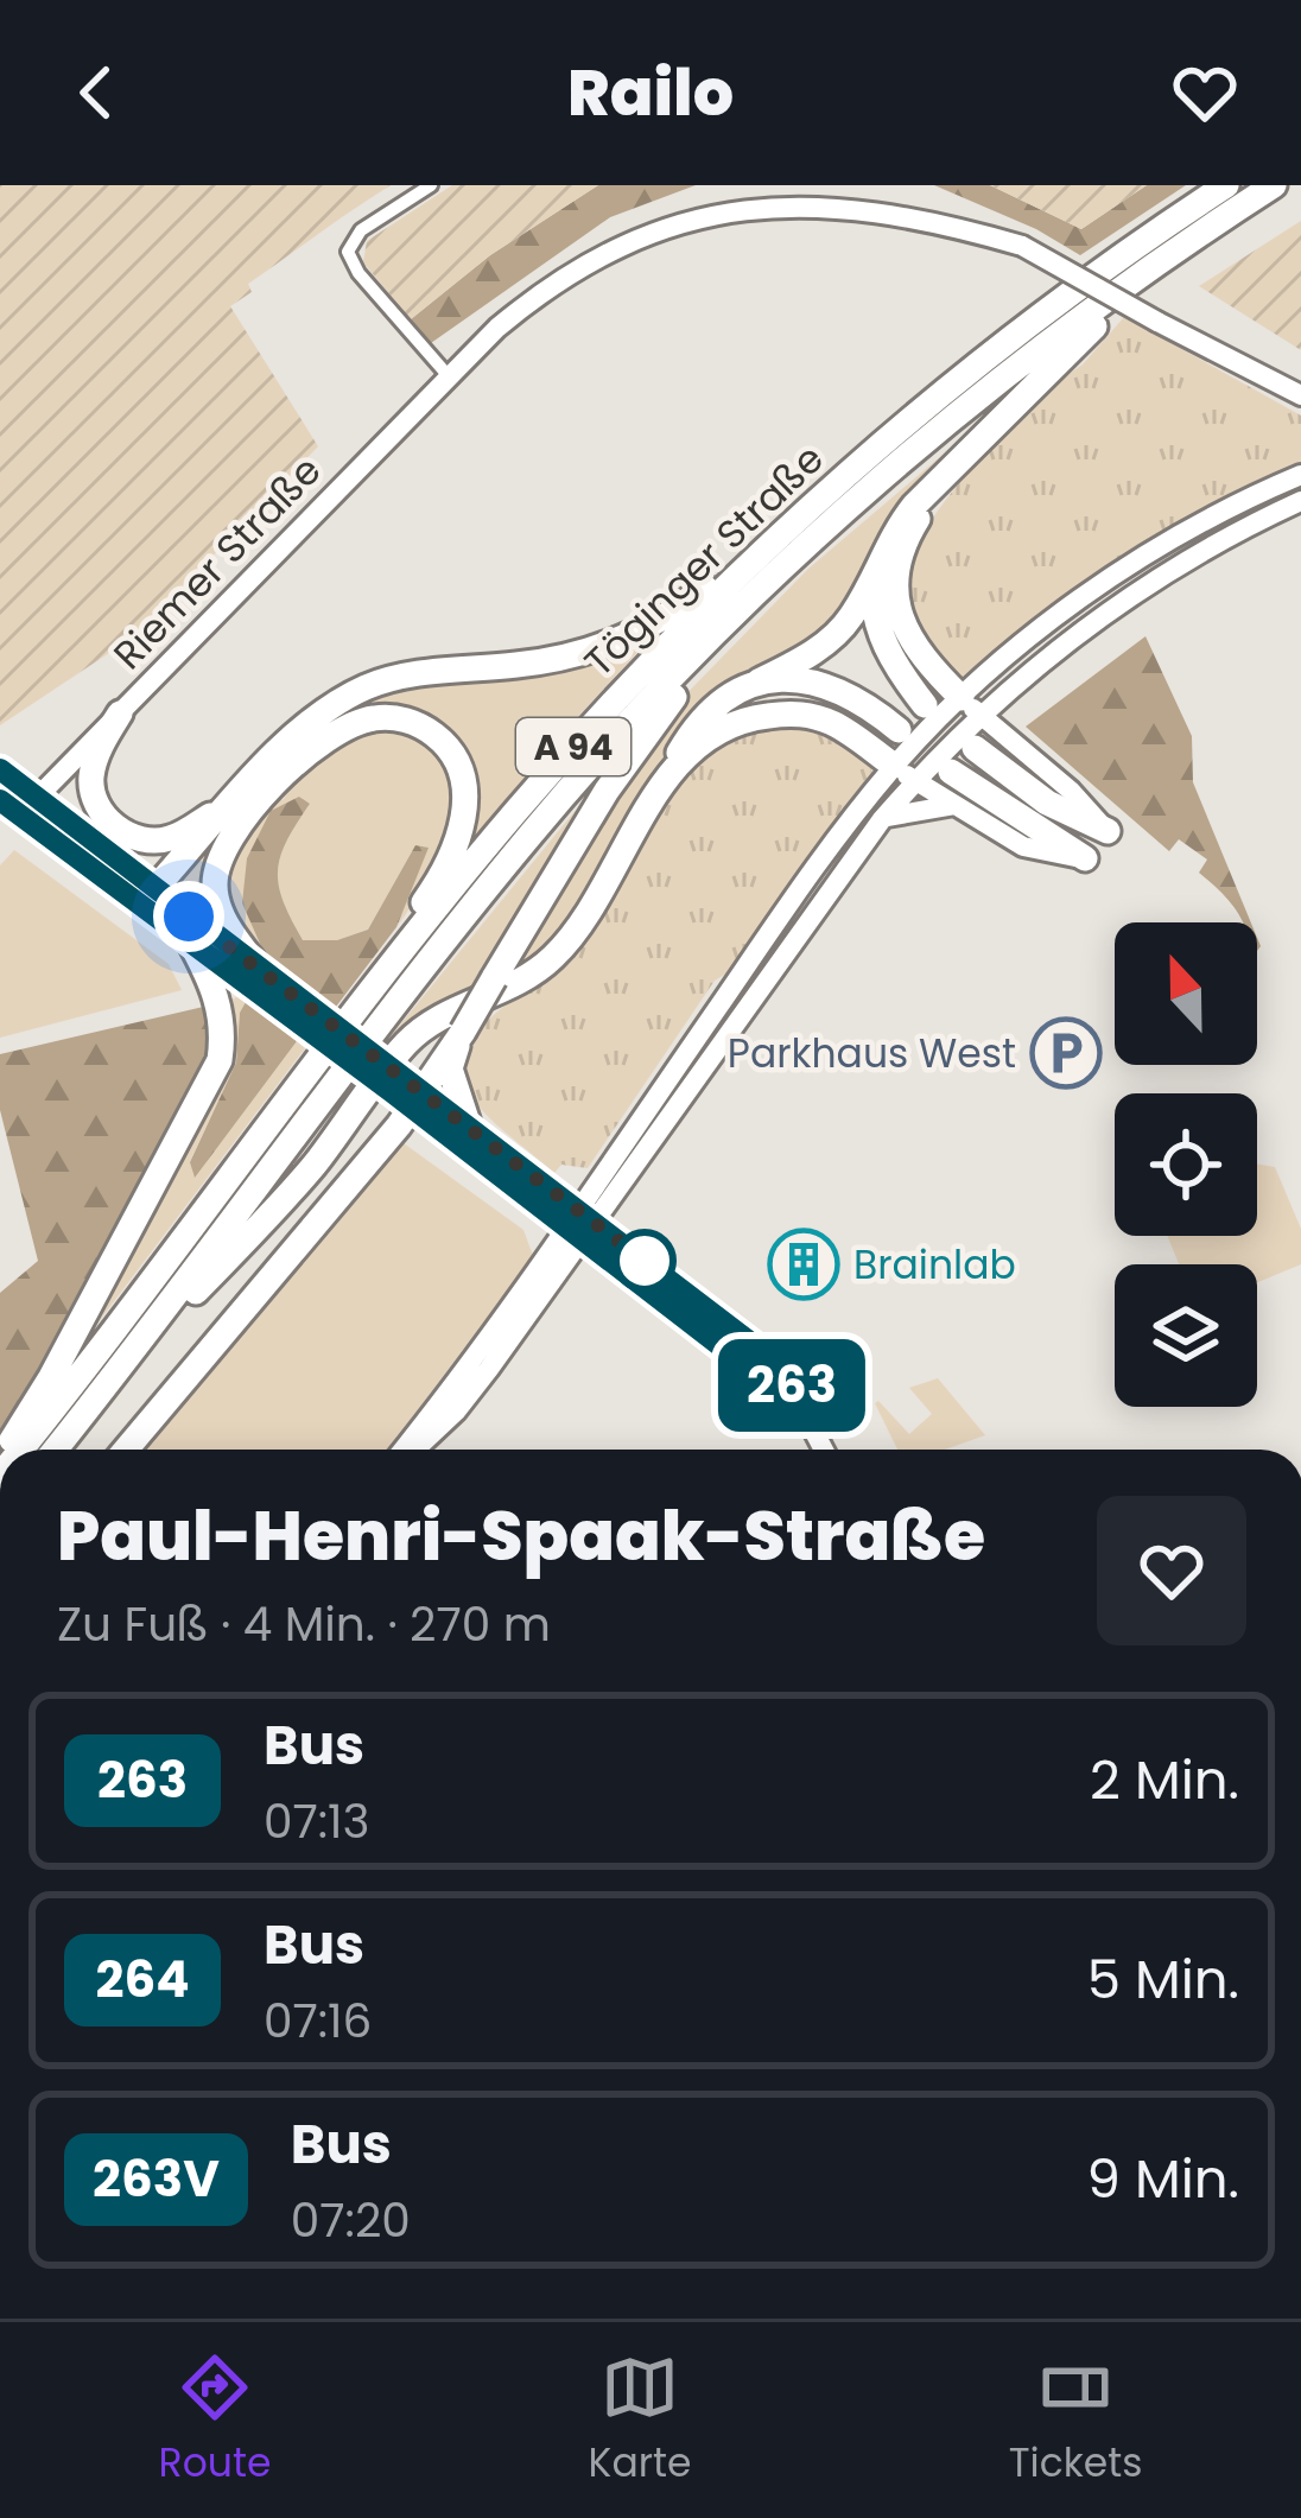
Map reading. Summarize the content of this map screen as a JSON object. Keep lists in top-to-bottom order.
{
  "streets": {
    "highway": ["Töginger Straße", "A 94"],
    "main road": ["Riemer Straße"]
  },
  "places": {
    "parking": ["Parkhaus West"],
    "building": ["Brainlab"]
  },
  "lines": ["bus line 263"],
  "north": "top",
  "page": {
    "header": "Railo",
    "on_map": "263",
    "heading": ["Paul-Henri-Spaak-Straße", "Zu Fuß · 4 Min. · 270 m"],
    "list": [
      {
        "mark": "263",
        "name": "Bus",
        "note": "07:13",
        "value": "2 Min."
      },
      {
        "mark": "264",
        "name": "Bus",
        "note": "07:16",
        "value": "5 Min."
      },
      {
        "mark": "263V",
        "name": "Bus",
        "note": "07:20",
        "value": "9 Min."
      }
    ],
    "tabs": ["Route", "Karte", "Tickets"]
  }
}
